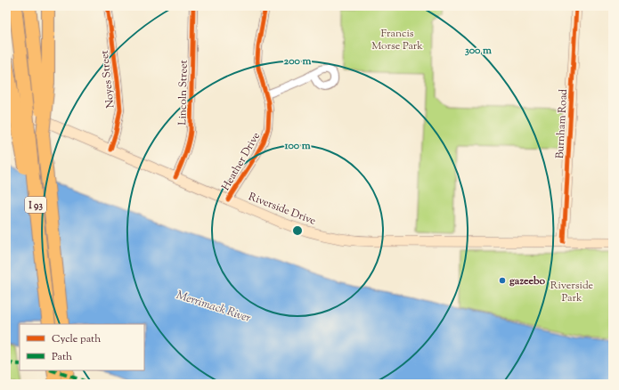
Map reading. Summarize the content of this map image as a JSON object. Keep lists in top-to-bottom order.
{
  "streets": {
    "highway": ["I 93"],
    "main road": ["Burnham Road", "Riverside Drive"],
    "street": ["Noyes Street", "Lincoln Street", "Heather Drive"]
  },
  "crossings": [
    ["Noyes Street", "Riverside Drive"],
    ["Lincoln Street", "Riverside Drive"],
    ["Burnham Road", "Riverside Drive"],
    ["Heather Drive", "Riverside Drive"]
  ],
  "water": ["Merrimack River"],
  "parks": ["Francis Morse Park", "Riverside Park"],
  "places": ["gazeebo"],
  "legend": ["Cycle path", "Path"],
  "rings": ["300 m", "200 m", "100 m"]
}
